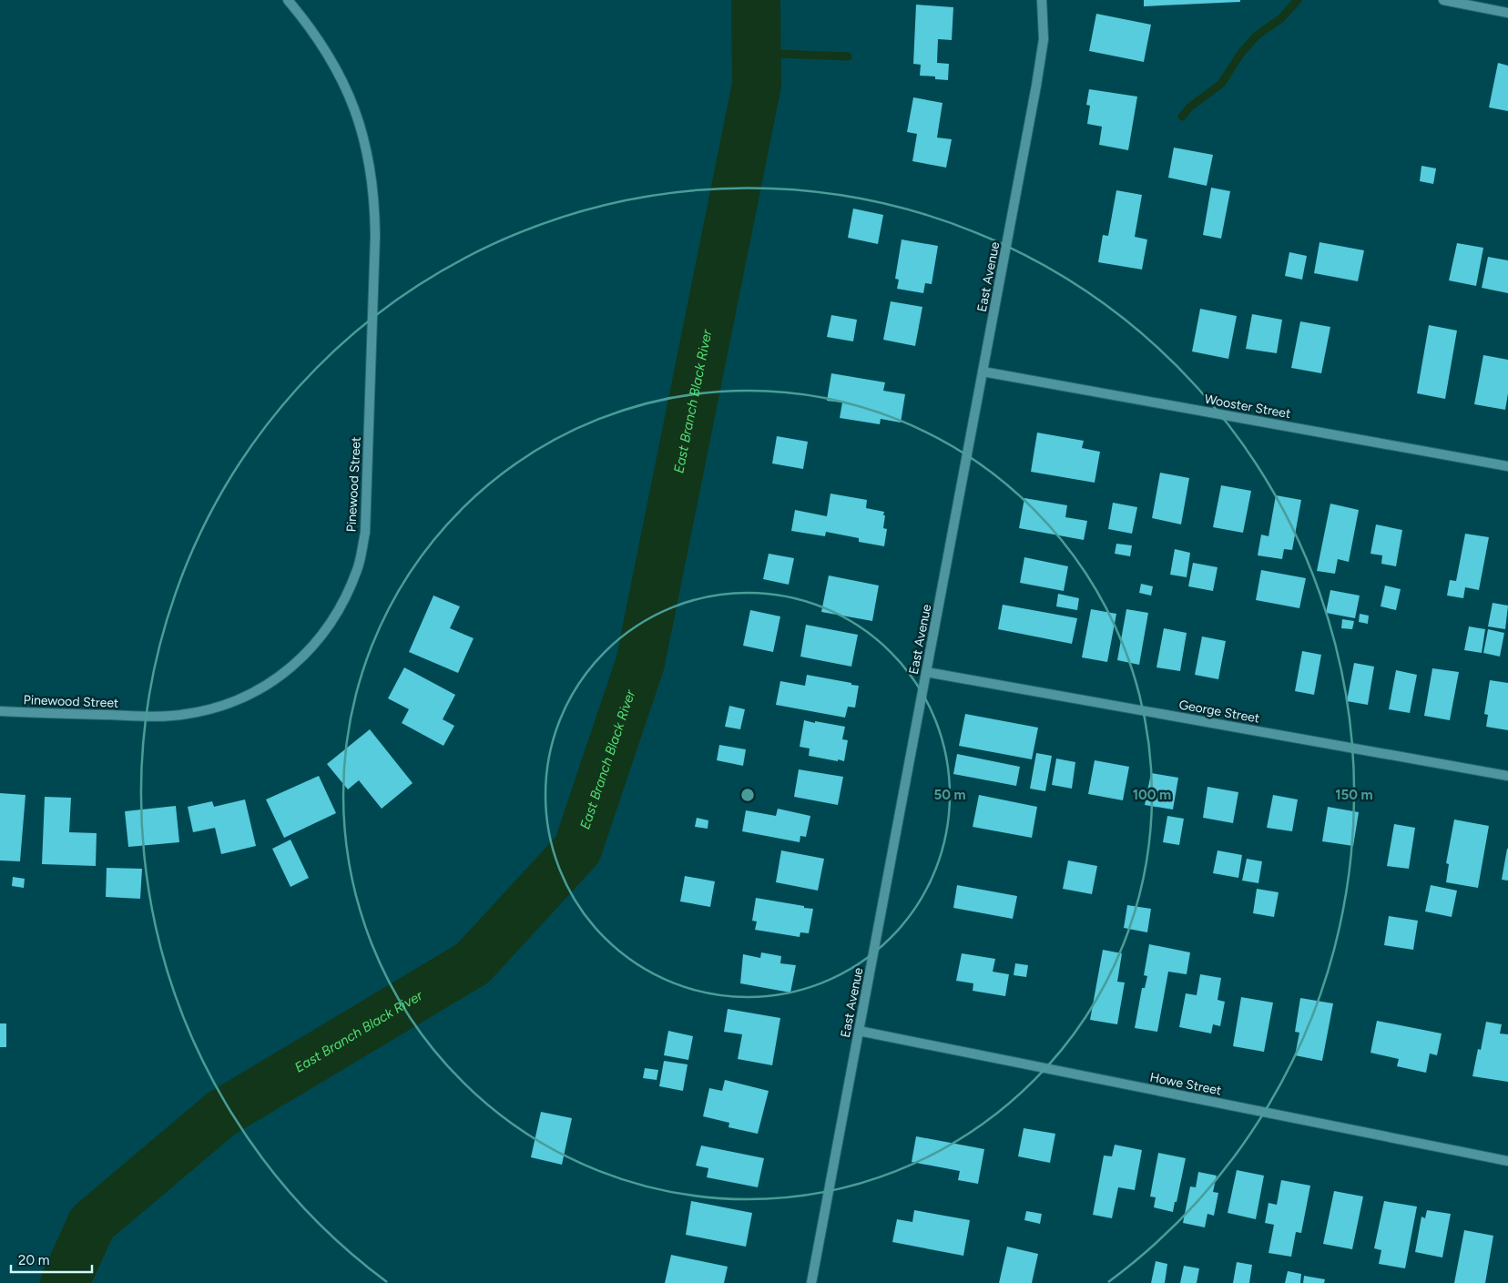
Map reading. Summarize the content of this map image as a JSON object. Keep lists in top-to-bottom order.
{
  "streets": {
    "street": [
      "East Avenue",
      "Wooster Street",
      "Pinewood Street",
      "George Street",
      "Howe Street"
    ]
  },
  "crossings": [
    ["East Avenue", "Wooster Street"],
    ["East Avenue", "George Street"],
    ["East Avenue", "Howe Street"]
  ],
  "water": ["East Branch Black River"],
  "scale_bar": "20 m",
  "rings": ["50 m", "100 m", "150 m"]
}
